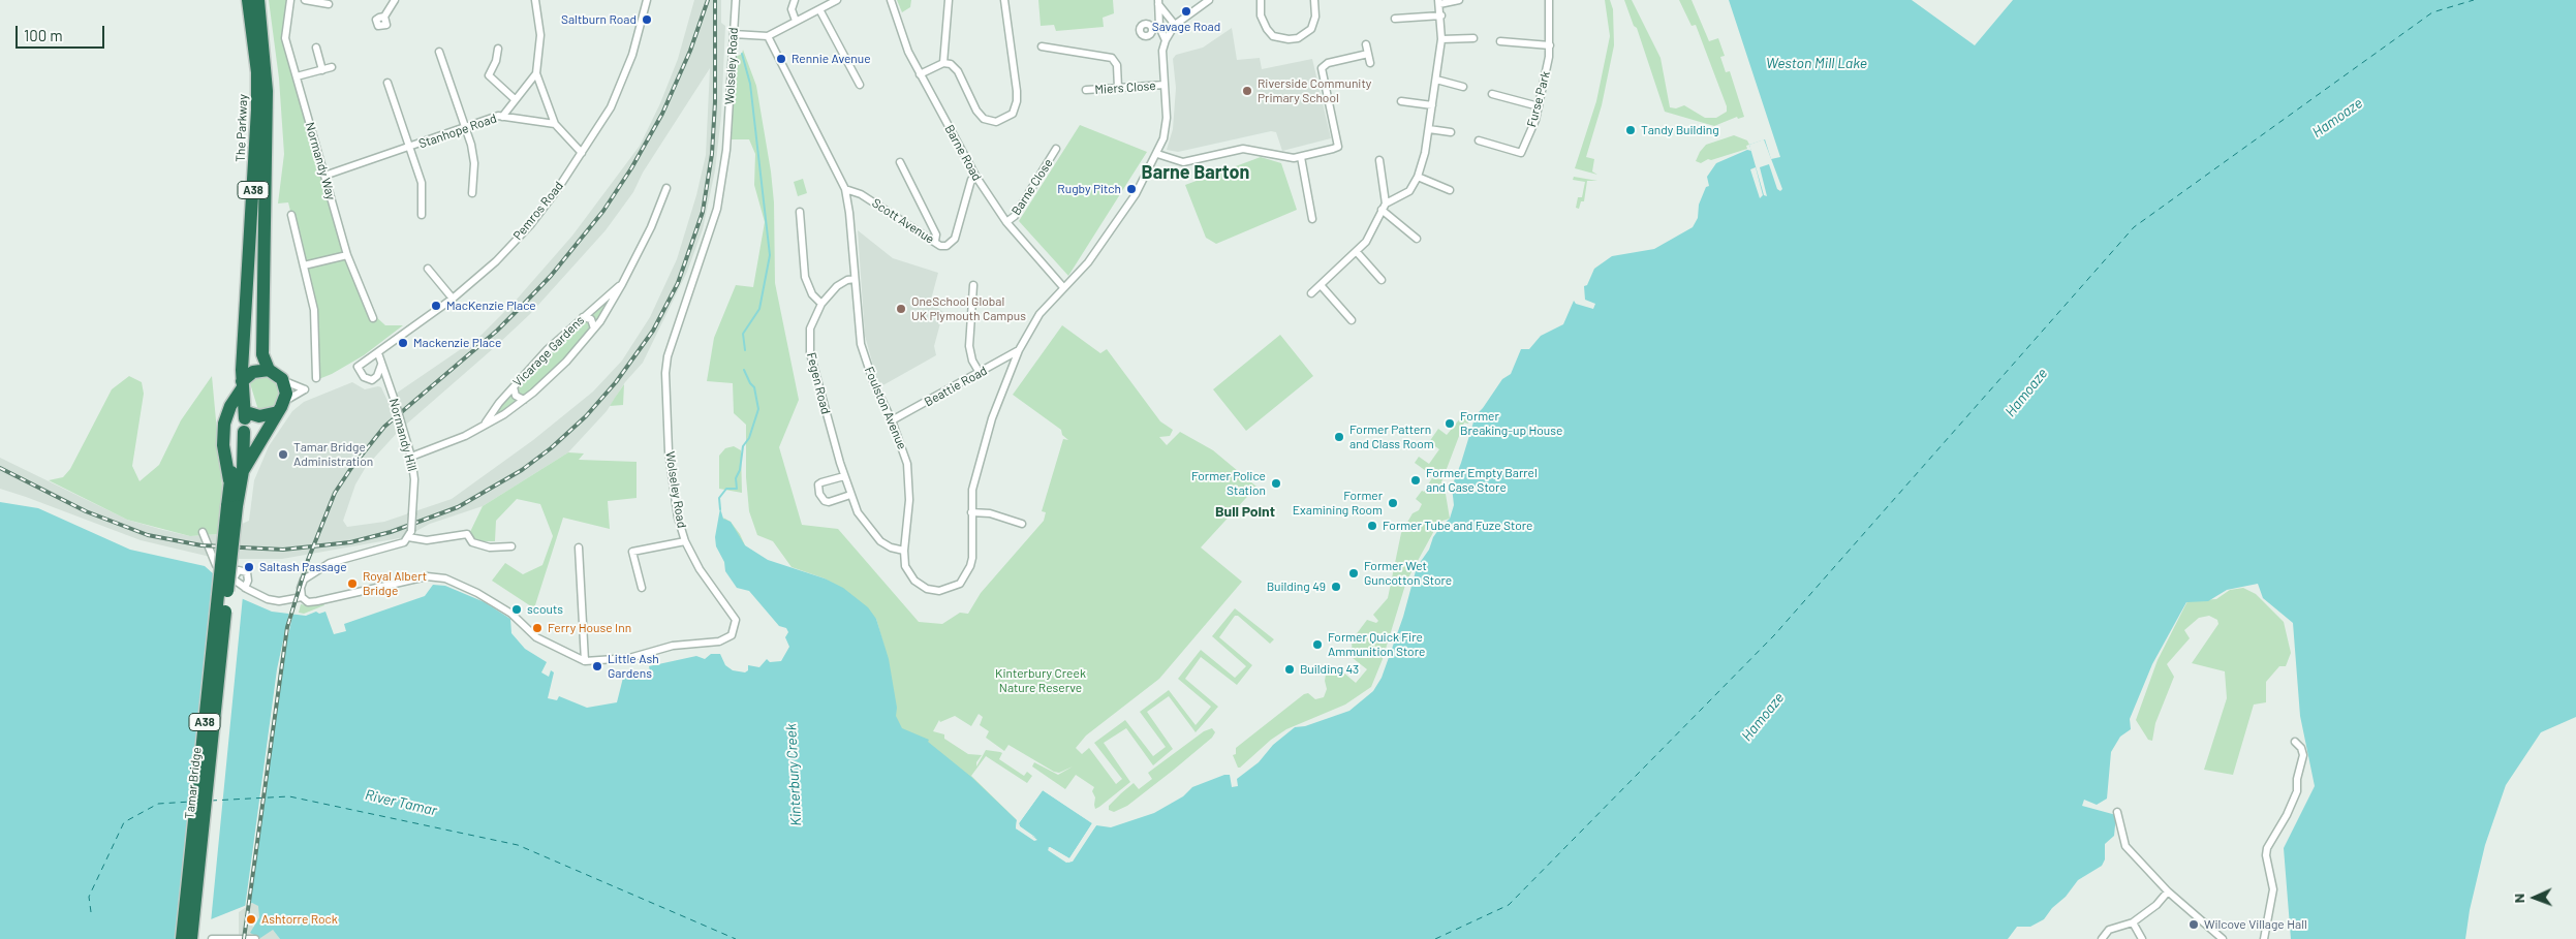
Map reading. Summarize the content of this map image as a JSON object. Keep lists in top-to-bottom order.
{
  "streets": {
    "highway": ["The Parkway", "A38", "Tamar Bridge"],
    "street": [
      "Wolseley Road",
      "Miers Close",
      "Furse Park",
      "Stanhope Road",
      "Barne Road",
      "Normandy Way",
      "Barne Close",
      "Pemros Road",
      "Scott Avenue",
      "Vicarage Gardens",
      "Fegen Road",
      "Beattie Road",
      "Foulston Avenue",
      "Normandy Hill"
    ]
  },
  "crossings": [
    ["Miers Close", "Foulston Avenue"],
    ["The Parkway", "A38"],
    ["Stanhope Road", "Normandy Way"],
    ["Barne Road", "Barne Close"],
    ["Barne Road", "Scott Avenue"],
    ["Barne Road", "Foulston Avenue"],
    ["A38", "Tamar Bridge"],
    ["Pemros Road", "Normandy Hill"],
    ["Scott Avenue", "Foulston Avenue"],
    ["Vicarage Gardens", "Normandy Hill"],
    ["Fegen Road", "Foulston Avenue"],
    ["Beattie Road", "Foulston Avenue"]
  ],
  "districts": ["Barne Barton", "Bull Point"],
  "water": [
    "Weston Mill Lake",
    "Hamoaze",
    "Kinterbury Creek",
    "River Tamar"
  ],
  "parks": ["Kinterbury Creek Nature Reserve"],
  "places": [
    "Savage Road",
    "Saltburn Road",
    "Rennie Avenue",
    "Riverside Community Primary School",
    "Tandy Building",
    "Rugby Pitch",
    "MacKenzie Place",
    "OneSchool Global UK Plymouth Campus",
    "Mackenzie Place",
    "Former Breaking-up House",
    "Former Pattern and Class Room",
    "Tamar Bridge Administration",
    "Former Empty Barrel and Case Store",
    "Former Police Station",
    "Former Examining Room",
    "Former Tube and Fuze Store",
    "Saltash Passage",
    "Former Wet Guncotton Store",
    "Royal Albert Bridge",
    "Building 49",
    "scouts",
    "Ferry House Inn",
    "Former Quick Fire Ammunition Store",
    "Little Ash Gardens",
    "Building 43",
    "Ashtorre Rock",
    "Wilcove Village Hall"
  ],
  "scale_bar": "100 m",
  "north": "left"
}
